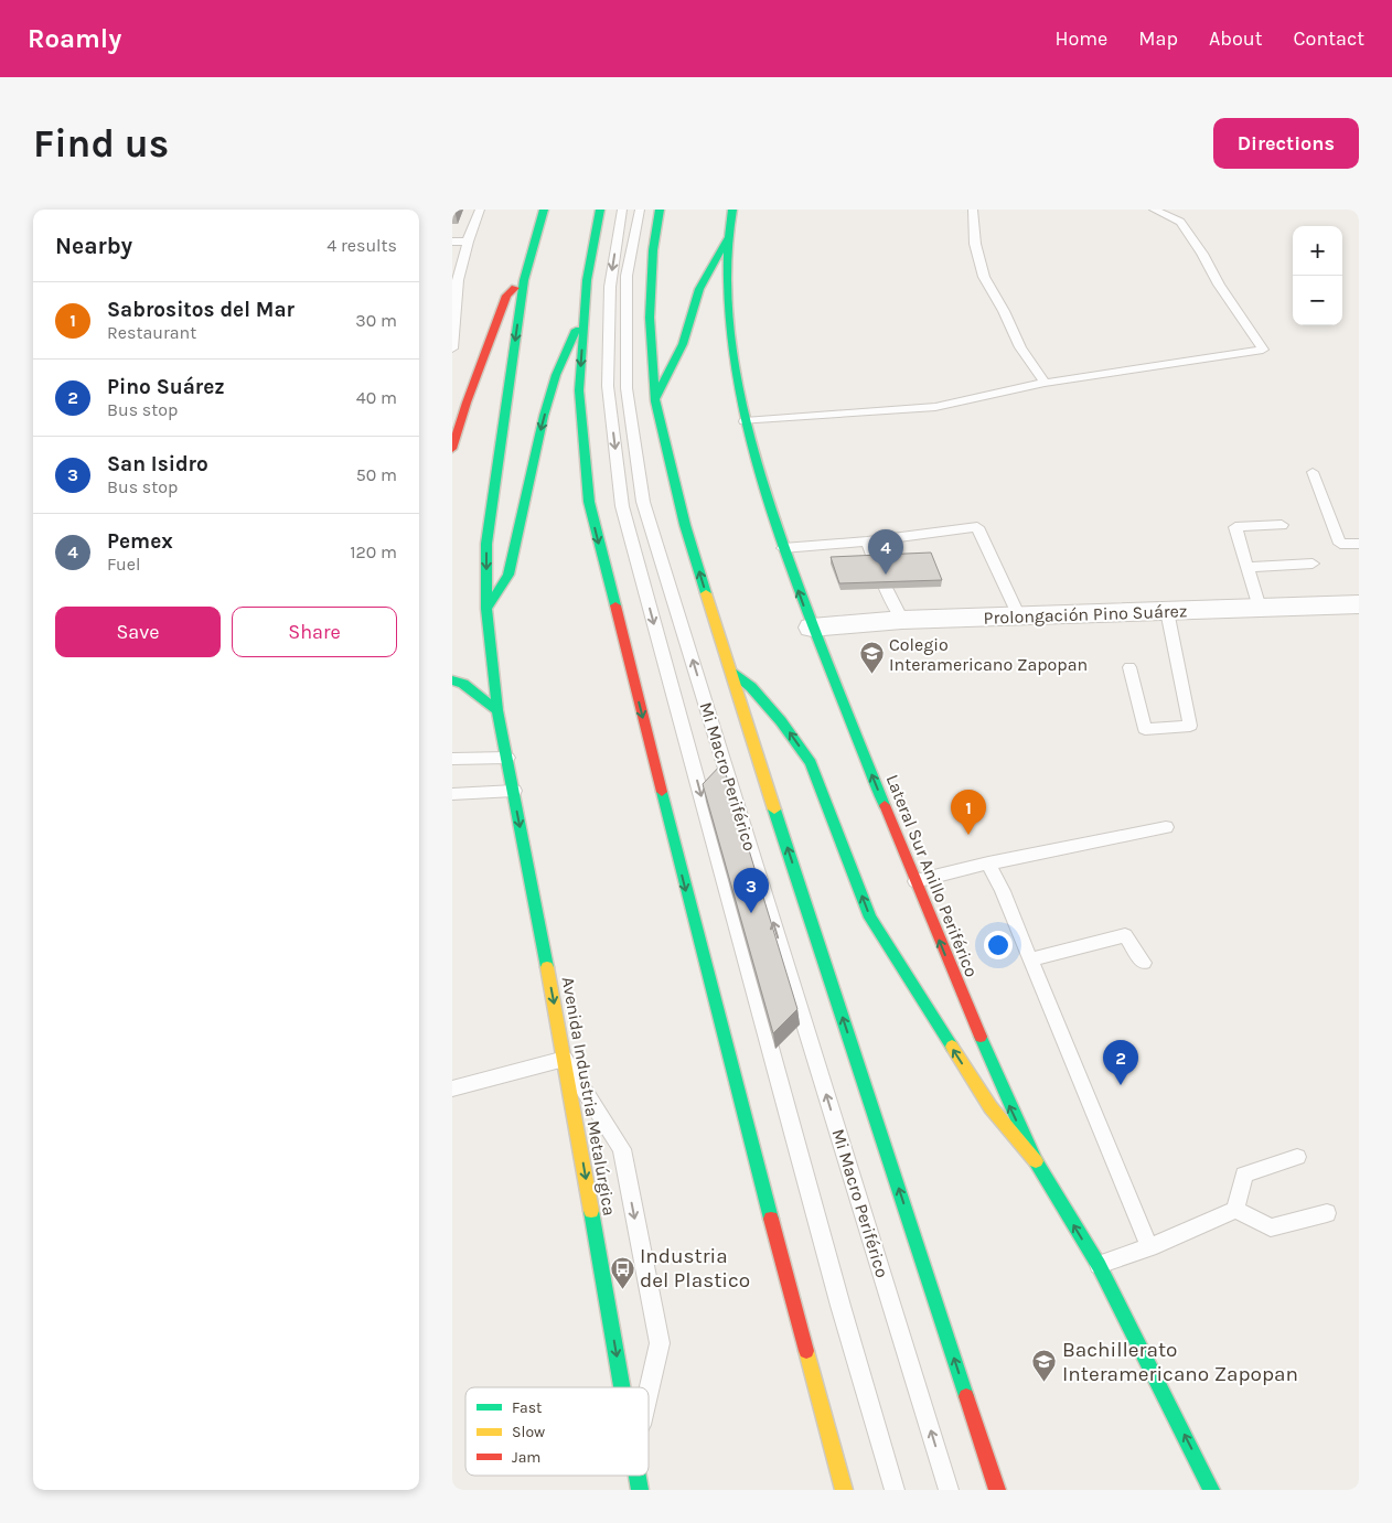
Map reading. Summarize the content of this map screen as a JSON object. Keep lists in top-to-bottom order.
{
  "streets": {
    "main road": ["Lateral Sur Anillo Periférico", "Avenida Industria Metalúrgica"],
    "street": ["Prolongación Pino Suárez"],
    "lane": ["Mi Macro Periférico"]
  },
  "crossings": [
    ["Prolongación Pino Suárez", "Lateral Sur Anillo Periférico"]
  ],
  "places": {
    "school or university": ["Colegio Interamericano Zapopan", "Bachillerato Interamericano Zapopan"],
    "bus stop": ["Industria del Plastico"]
  },
  "legend": ["Fast", "Slow", "Jam"],
  "page": {
    "header": "Roamly",
    "nav": [
      "Home",
      "Map",
      "About",
      "Contact"
    ],
    "buttons": [
      "Directions",
      ["Save", "Share"]
    ],
    "title": "Find us",
    "heading": ["Nearby", "4 results"],
    "map_buttons": ["+", "−"],
    "list": [
      {
        "mark": "1",
        "name": "Sabrositos del Mar",
        "note": "Restaurant",
        "value": "30 m"
      },
      {
        "mark": "2",
        "name": "Pino Suárez",
        "note": "Bus stop",
        "value": "40 m"
      },
      {
        "mark": "3",
        "name": "San Isidro",
        "note": "Bus stop",
        "value": "50 m"
      },
      {
        "mark": "4",
        "name": "Pemex",
        "note": "Fuel",
        "value": "120 m"
      }
    ],
    "pins": [
      "4",
      "1",
      "3",
      "2"
    ]
  }
}
